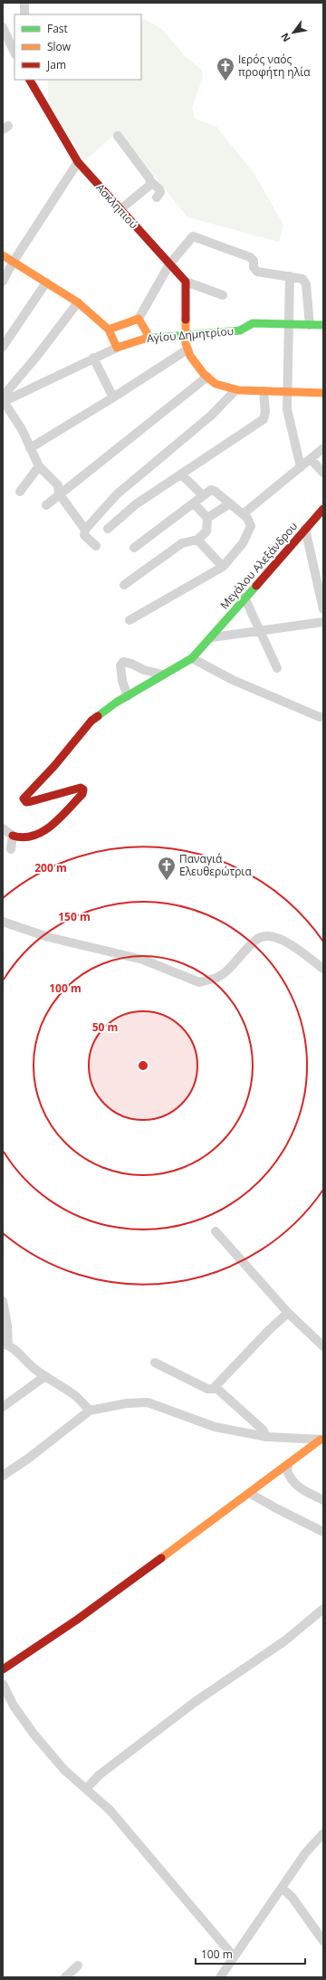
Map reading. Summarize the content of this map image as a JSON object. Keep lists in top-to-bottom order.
{
  "streets": {
    "street": ["Ασκληπιού", "Αγίου Δημητρίου", "Μεγάλου Αλεξάνδρου"]
  },
  "places": {
    "church": ["Ιερός ναός προφήτη ηλία", "Παναγιά Ελευθερώτρια"]
  },
  "legend": ["Fast", "Slow", "Jam"],
  "scale_bar": "100 m",
  "north": "bottom left",
  "rings": [
    "200 m",
    "150 m",
    "100 m",
    "50 m"
  ]
}
